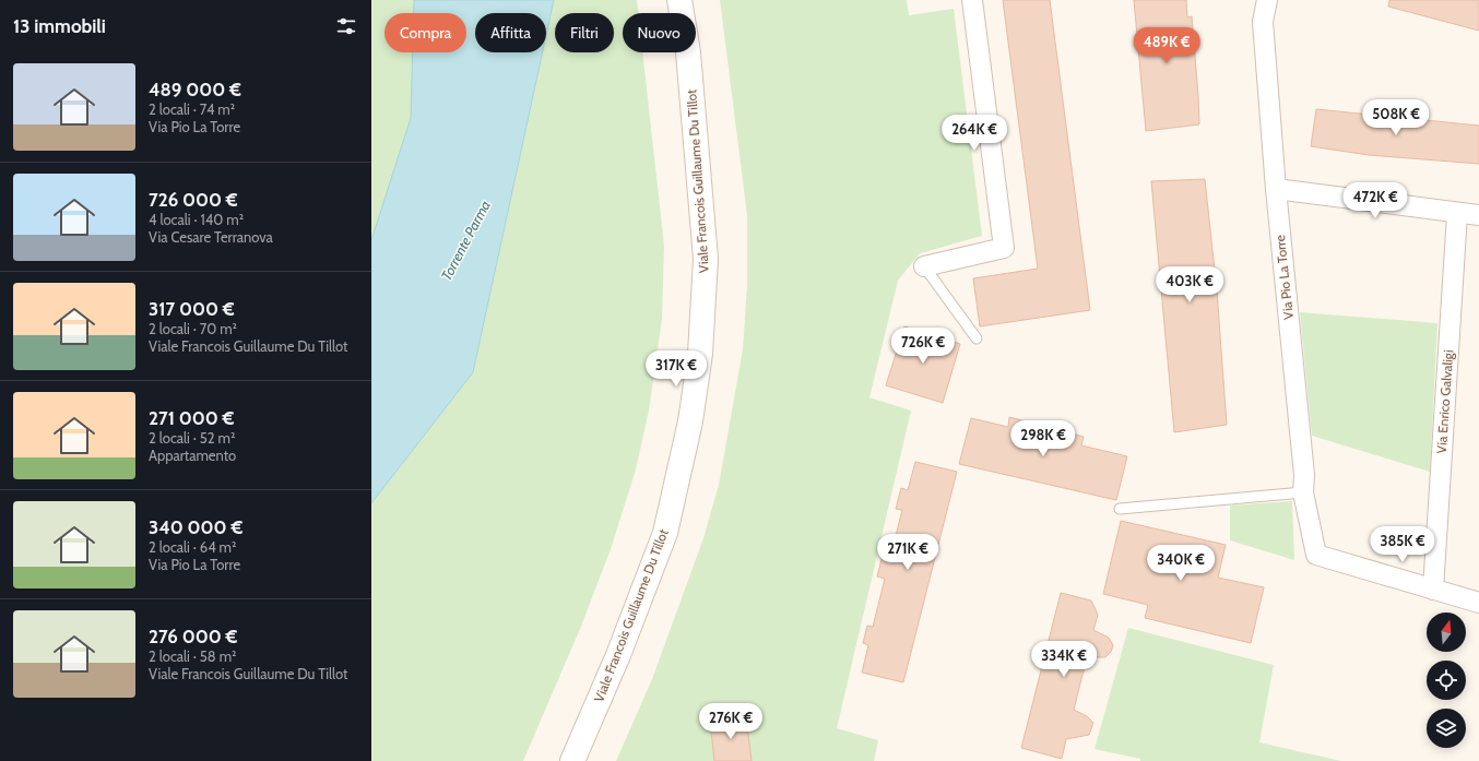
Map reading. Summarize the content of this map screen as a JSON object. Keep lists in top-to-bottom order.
{
  "streets": {
    "main road": ["Viale Francois Guillaume Du Tillot"],
    "street": ["Via Pio La Torre", "Via Enrico Galvaligi"]
  },
  "crossings": [
    ["Via Pio La Torre", "Via Enrico Galvaligi"]
  ],
  "water": ["Torrente Parma"],
  "north": "top",
  "page": {
    "heading": "13 immobili",
    "chip": [
      "Compra",
      "Affitta",
      "Filtri",
      "Nuovo"
    ],
    "price": [
      "489K €",
      "508K €",
      "264K €",
      "472K €",
      "403K €",
      "726K €",
      "317K €",
      "298K €",
      "385K €",
      "271K €",
      "340K €",
      "334K €",
      "276K €"
    ],
    "list": [
      {
        "name": "489 000 €",
        "note": "2 locali · 74 m² · Via Pio La Torre"
      },
      {
        "name": "726 000 €",
        "note": "4 locali · 140 m² · Via Cesare Terranova"
      },
      {
        "name": "317 000 €",
        "note": "2 locali · 70 m² · Viale Francois Guillaume Du Tillot"
      },
      {
        "name": "271 000 €",
        "note": "2 locali · 52 m² · Appartamento"
      },
      {
        "name": "340 000 €",
        "note": "2 locali · 64 m² · Via Pio La Torre"
      },
      {
        "name": "276 000 €",
        "note": "2 locali · 58 m² · Viale Francois Guillaume Du Tillot"
      }
    ]
  }
}
